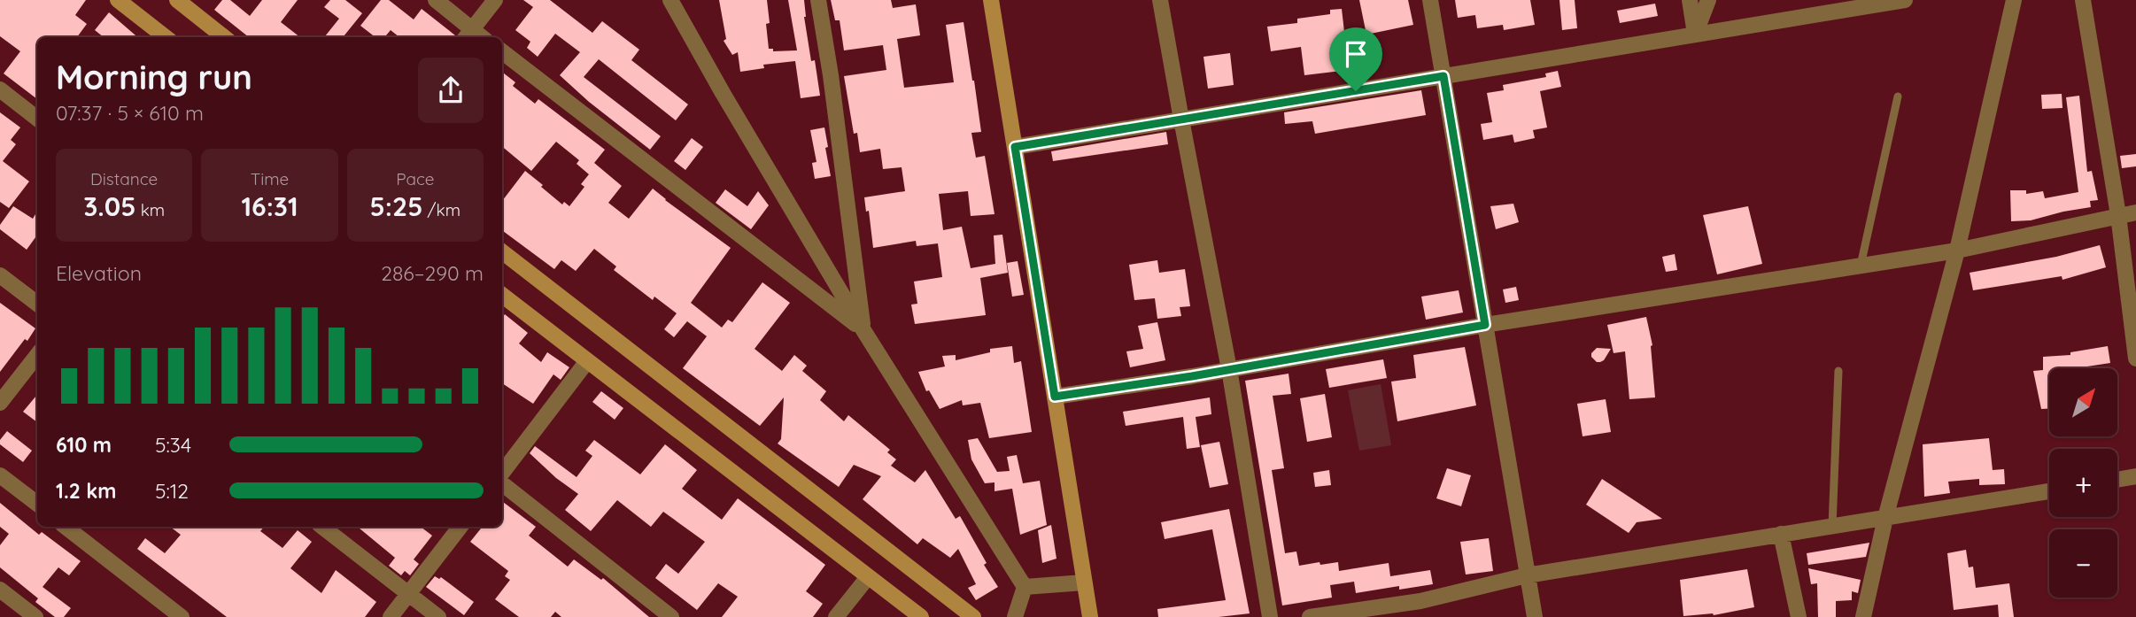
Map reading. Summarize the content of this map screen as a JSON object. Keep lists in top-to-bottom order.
{
  "north": "top right",
  "page": {
    "heading": ["Morning run", "07:37 · 5 × 610 m"],
    "stats": [
      ["Distance", "3.05 km"],
      ["Time", "16:31"],
      ["Pace", "5:25 /km"]
    ],
    "chart": ["Elevation", "286–290 m"],
    "map_buttons": ["+", "−"],
    "list": [
      {
        "name": "610 m",
        "note": "5:34"
      },
      {
        "name": "1.2 km",
        "note": "5:12"
      }
    ]
  }
}
